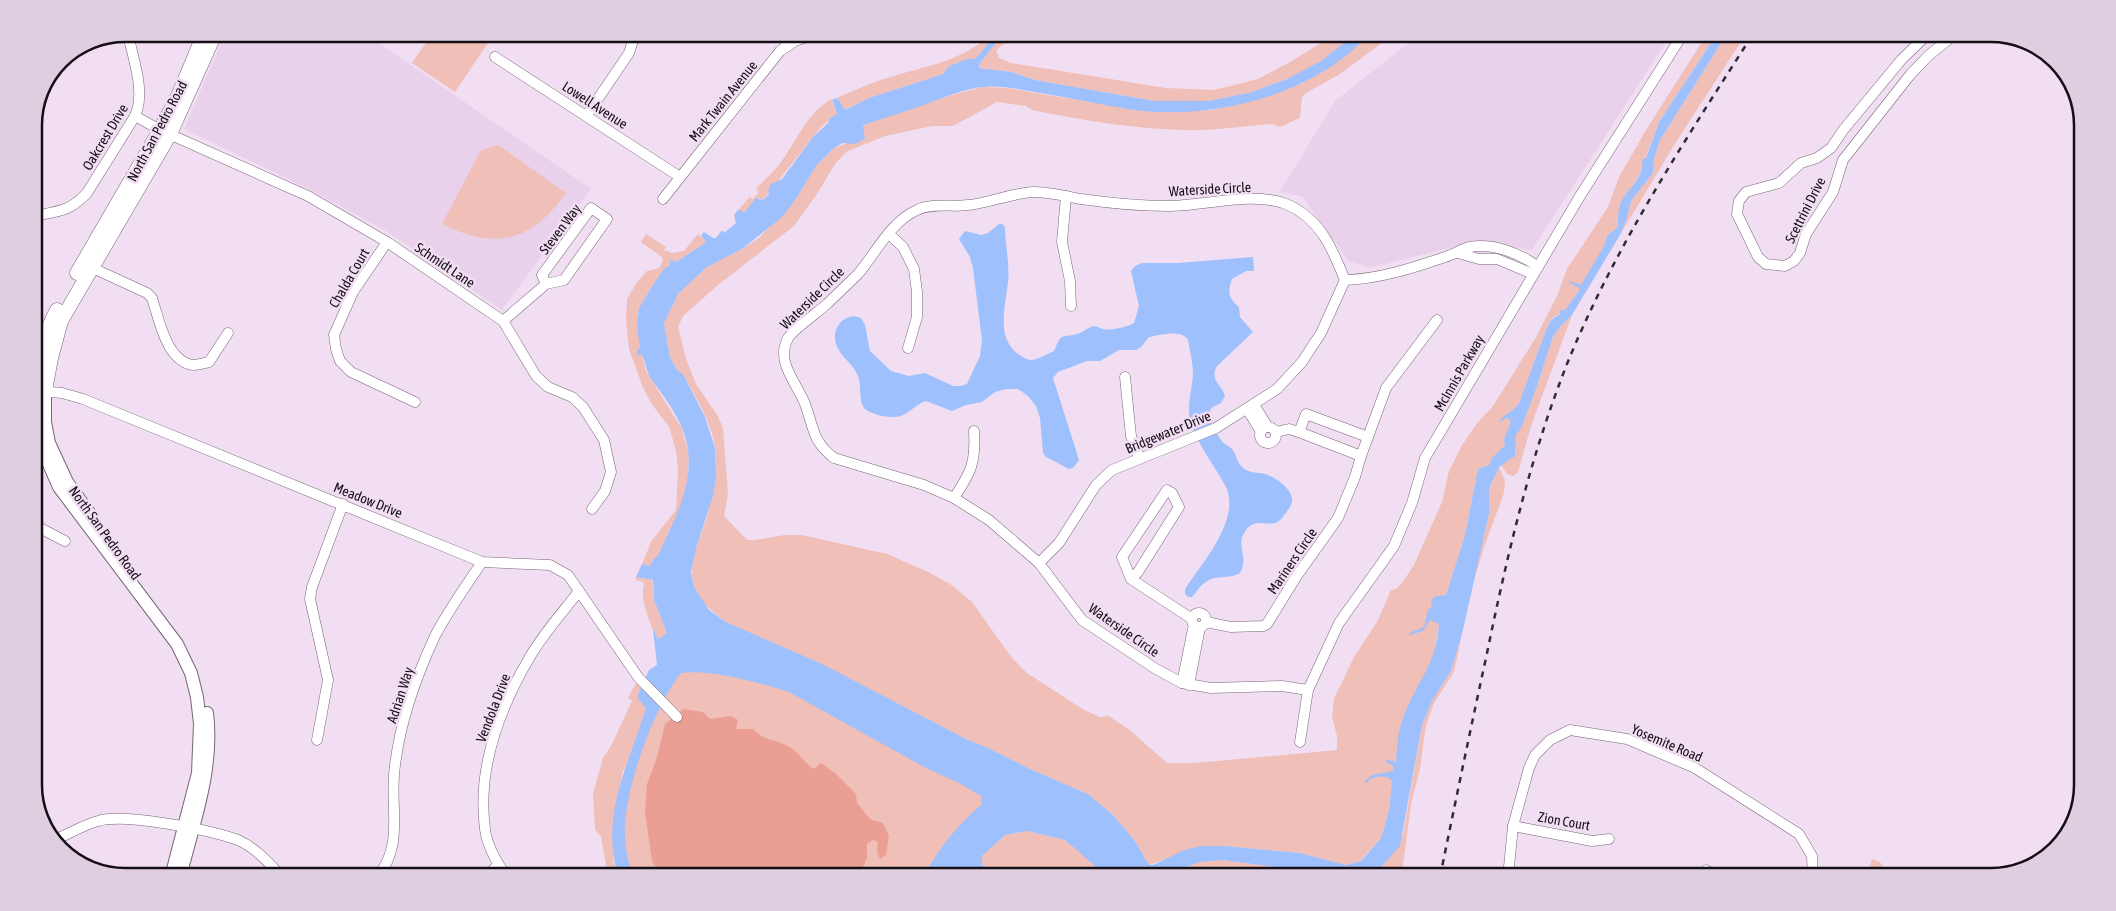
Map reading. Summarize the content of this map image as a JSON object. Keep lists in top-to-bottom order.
{
  "streets": {
    "main road": ["North San Pedro Road"],
    "street": [
      "Mark Twain Avenue",
      "Lowell Avenue",
      "Oakcrest Drive",
      "Waterside Circle",
      "Scettrini Drive",
      "Steven Way",
      "Schmidt Lane",
      "Chalda Court",
      "McInnis Parkway",
      "Bridgewater Drive",
      "Meadow Drive",
      "Mariners Circle",
      "Adrian Way",
      "Vendola Drive",
      "Yosemite Road",
      "Zion Court"
    ]
  },
  "crossings": [
    ["Mark Twain Avenue", "Lowell Avenue"],
    ["North San Pedro Road", "Schmidt Lane"],
    ["Oakcrest Drive", "Schmidt Lane"],
    ["Waterside Circle", "McInnis Parkway"],
    ["Waterside Circle", "Bridgewater Drive"],
    ["Steven Way", "Schmidt Lane"],
    ["Schmidt Lane", "Chalda Court"],
    ["Meadow Drive", "Adrian Way"],
    ["Meadow Drive", "Vendola Drive"],
    ["Yosemite Road", "Zion Court"]
  ]
}
